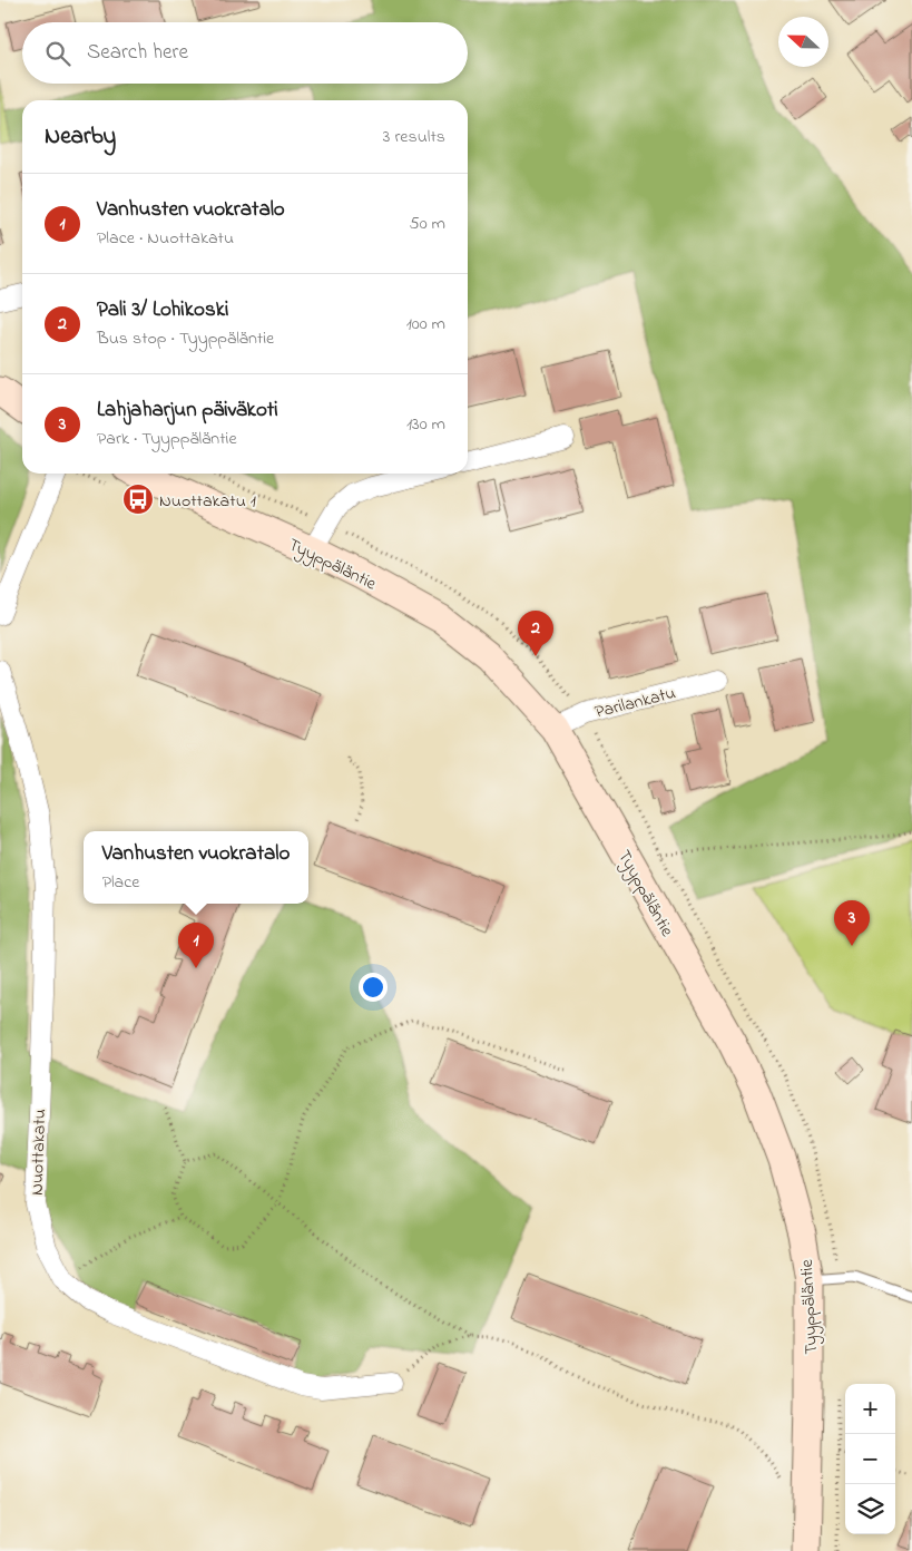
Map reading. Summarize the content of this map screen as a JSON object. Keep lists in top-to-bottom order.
{
  "streets": {
    "street": ["Tyyppäläntie", "Parilankatu", "Nuottakatu"]
  },
  "crossings": [
    ["Tyyppäläntie", "Parilankatu"]
  ],
  "places": {
    "bus stop": ["Nuottakatu 1"]
  },
  "north": "left",
  "page": {
    "search": "Search here",
    "heading": ["Nearby", "3 results"],
    "list": [
      {
        "mark": "1",
        "name": "Vanhusten vuokratalo",
        "note": "Place · Nuottakatu",
        "value": "50 m"
      },
      {
        "mark": "2",
        "name": "Pali 3/ Lohikoski",
        "note": "Bus stop · Tyyppäläntie",
        "value": "100 m"
      },
      {
        "mark": "3",
        "name": "Lahjaharjun päiväkoti",
        "note": "Park · Tyyppäläntie",
        "value": "130 m"
      }
    ],
    "pins": ["2", "3", "1"],
    "popup": ["Vanhusten vuokratalo", "Place"],
    "map_buttons": ["+", "−"]
  }
}
